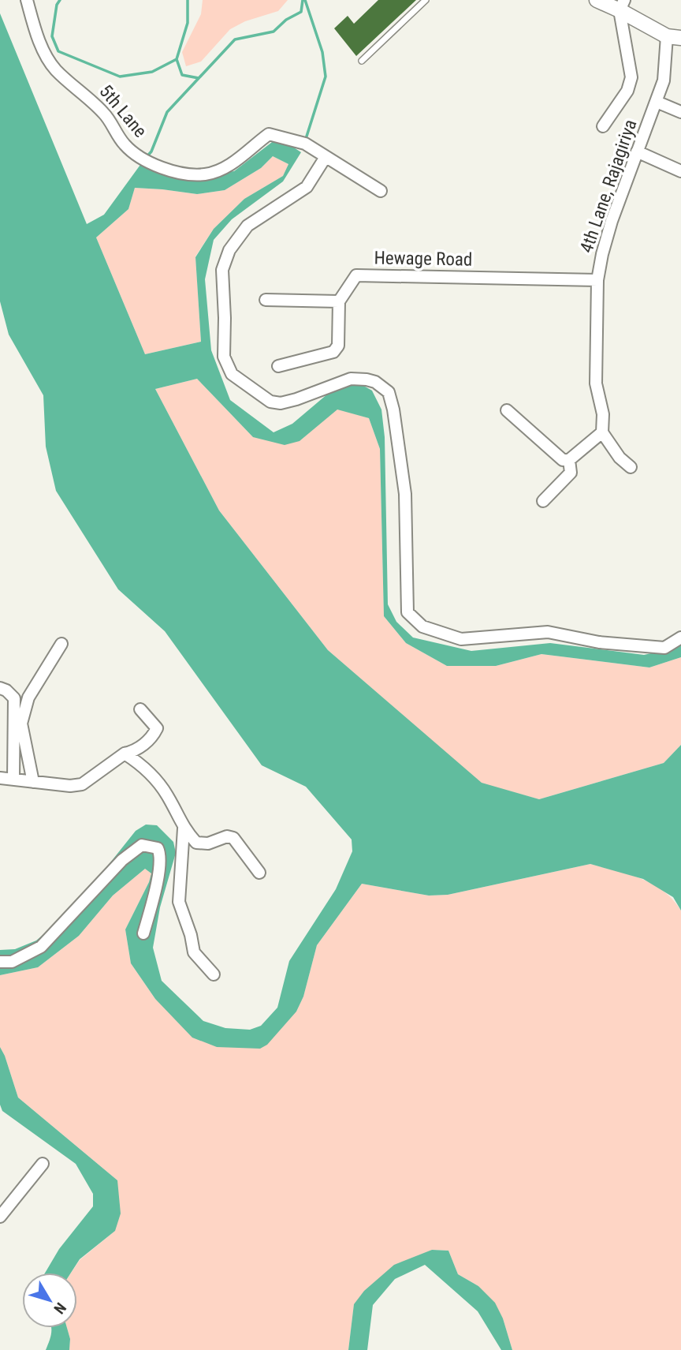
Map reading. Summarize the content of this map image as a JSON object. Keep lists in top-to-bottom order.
{
  "streets": {
    "street": ["5th Lane", "4th Lane, Rajagiriya", "Hewage Road"]
  },
  "crossings": [
    ["4th Lane, Rajagiriya", "Hewage Road"]
  ],
  "north": "bottom right"
}
